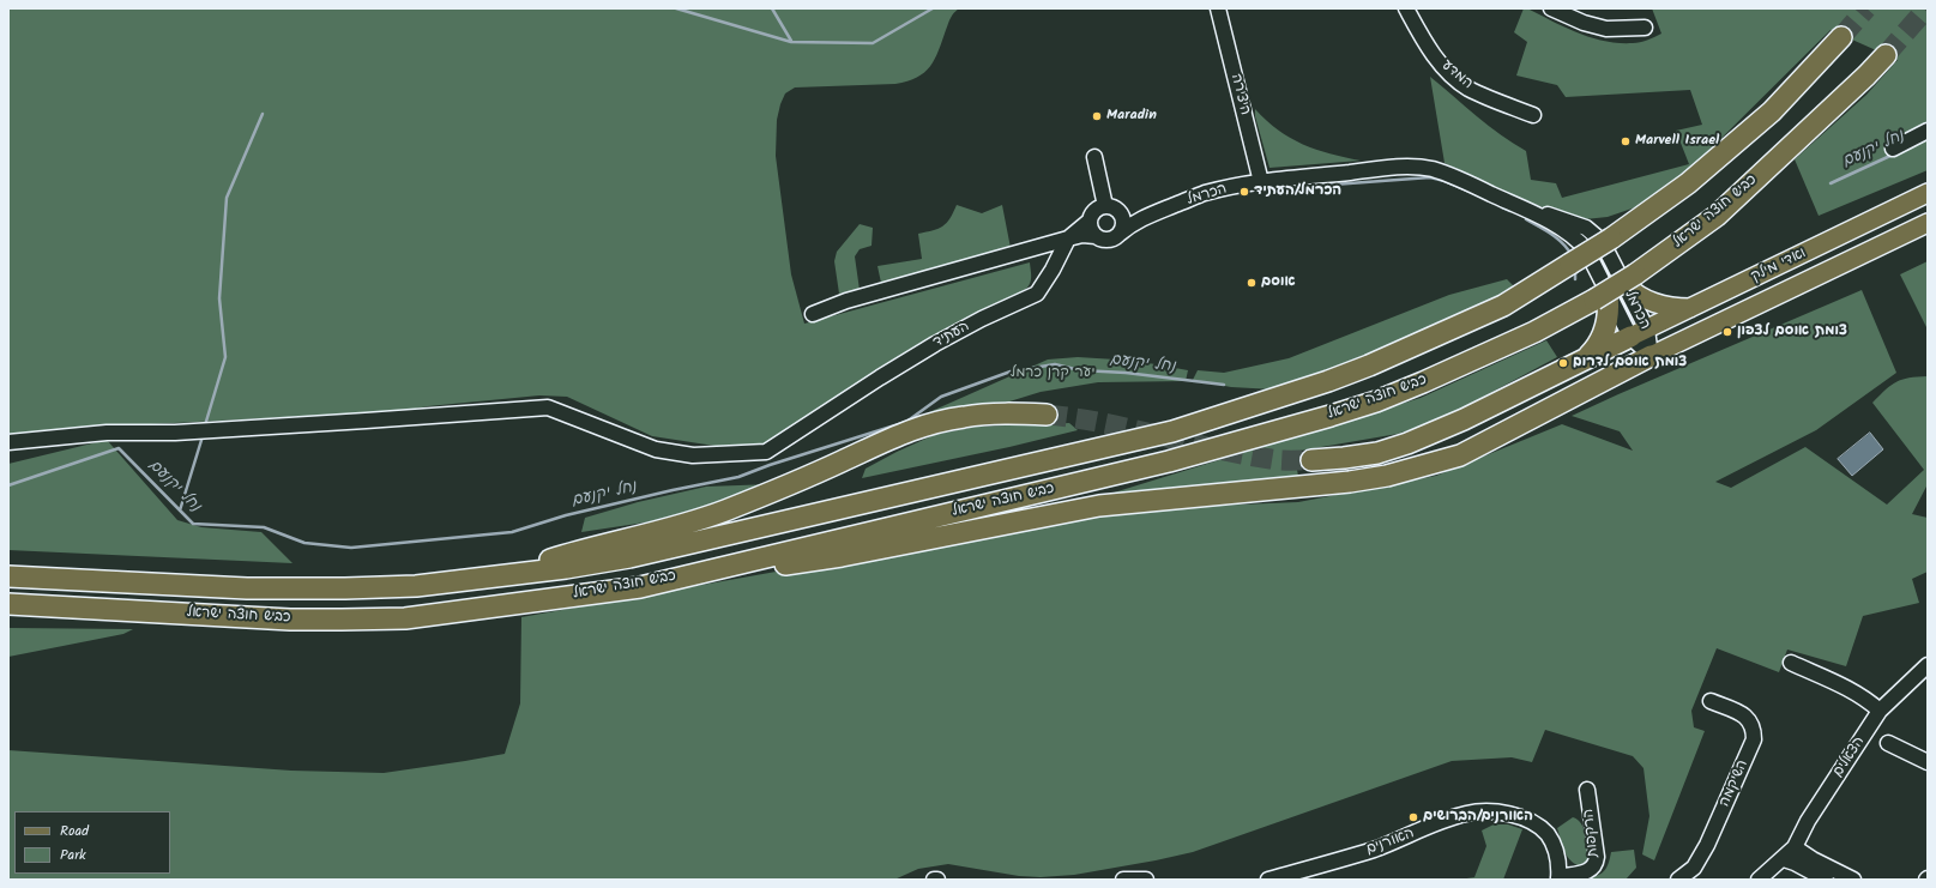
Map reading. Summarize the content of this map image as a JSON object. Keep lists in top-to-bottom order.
{
  "streets": {
    "highway": ["כביש חוצה ישראל"],
    "main road": ["ואדי מילק"],
    "street": [
      "המדע",
      "היצירה",
      "הכרמל",
      "העתיד",
      "הצאלים",
      "השיקמה",
      "הרקפות",
      "האורנים"
    ]
  },
  "crossings": [
    ["היצירה", "הכרמל"],
    ["הכרמל", "כביש חוצה ישראל"],
    ["הכרמל", "ואדי מילק"],
    ["הרקפות", "האורנים"]
  ],
  "water": ["נחל יקנעם"],
  "parks": ["יער קרן כרמל"],
  "places": [
    "Maradin",
    "Marvell Israel",
    "הכרמל/העתיד",
    "אוסם",
    "צומת אוסם לצפון",
    "צומת אוסם לדרום",
    "האורנים/הברושים"
  ],
  "legend": ["Road", "Park"]
}
